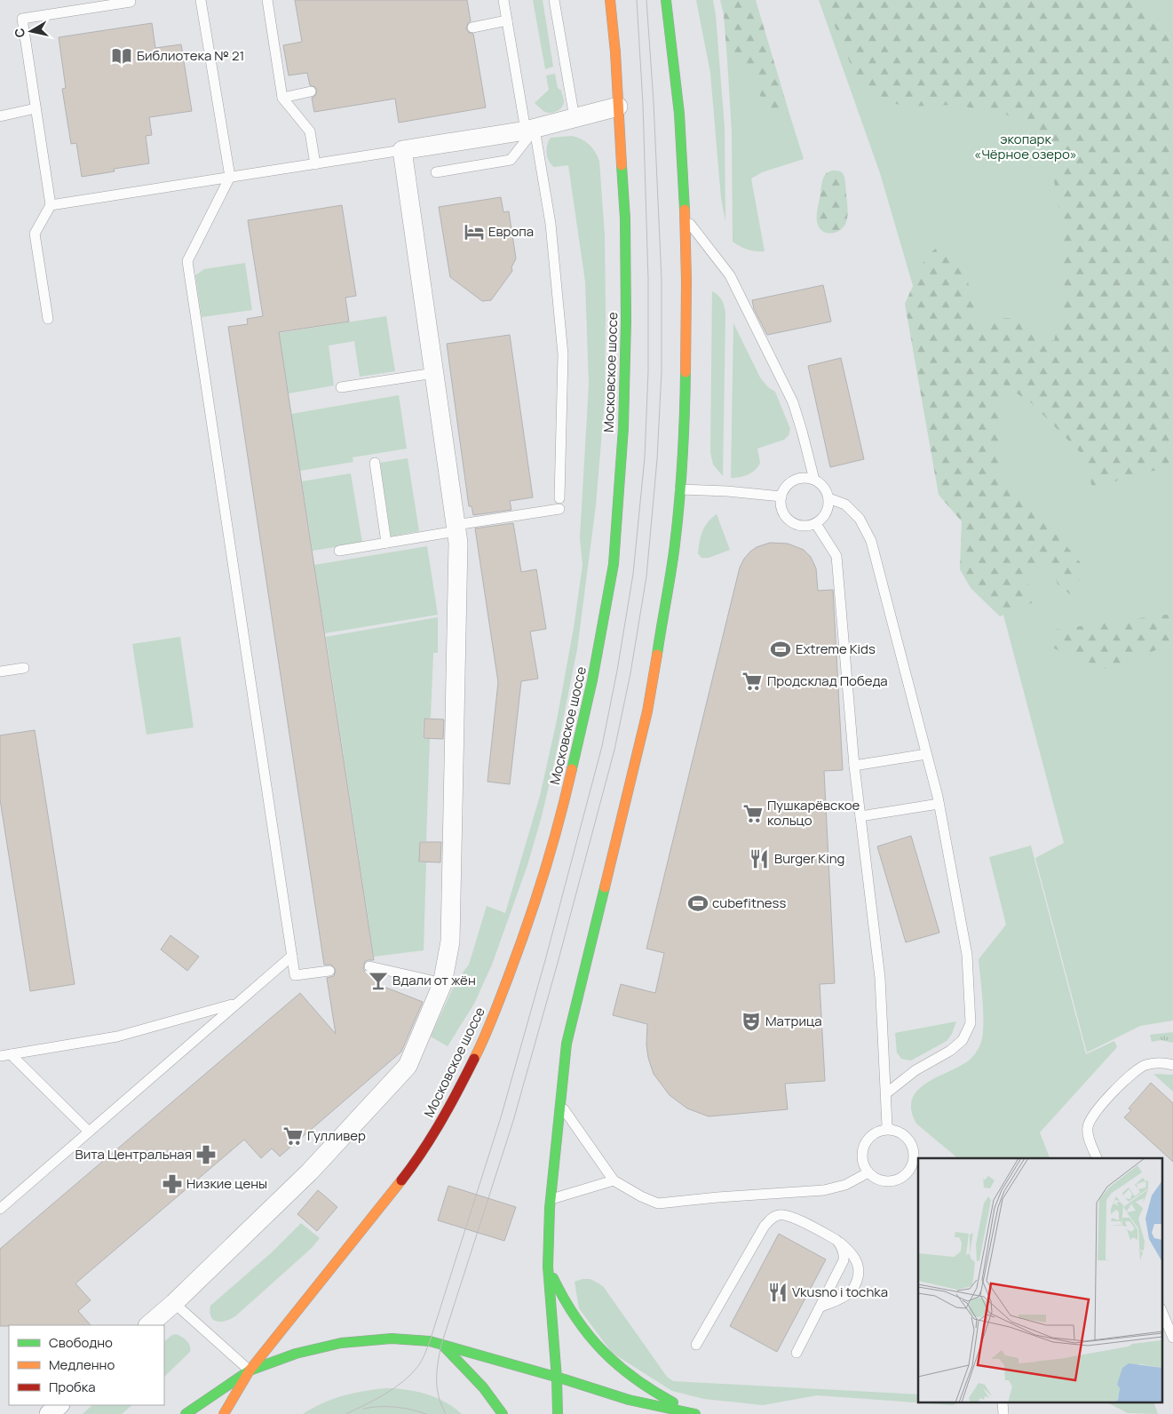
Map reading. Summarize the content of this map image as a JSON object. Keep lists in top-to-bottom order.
{
  "streets": {
    "main road": ["Московское шоссе"]
  },
  "parks": ["экопарк «Чёрное озеро»"],
  "places": {
    "library": ["Библиотека № 21"],
    "hotel": ["Европа"],
    "sports": ["Extreme Kids", "cubefitness"],
    "supermarket": ["Продсклад Победа", "Пушкарёвское кольцо", "Гулливер"],
    "restaurant": ["Burger King", "Vkusno i tochka"],
    "bar": ["Вдали от жён"],
    "theatre": ["Матрица"],
    "pharmacy": ["Вита Центральная", "Низкие цены"]
  },
  "legend": ["Свободно", "Медленно", "Пробка"],
  "north": "left"
}
